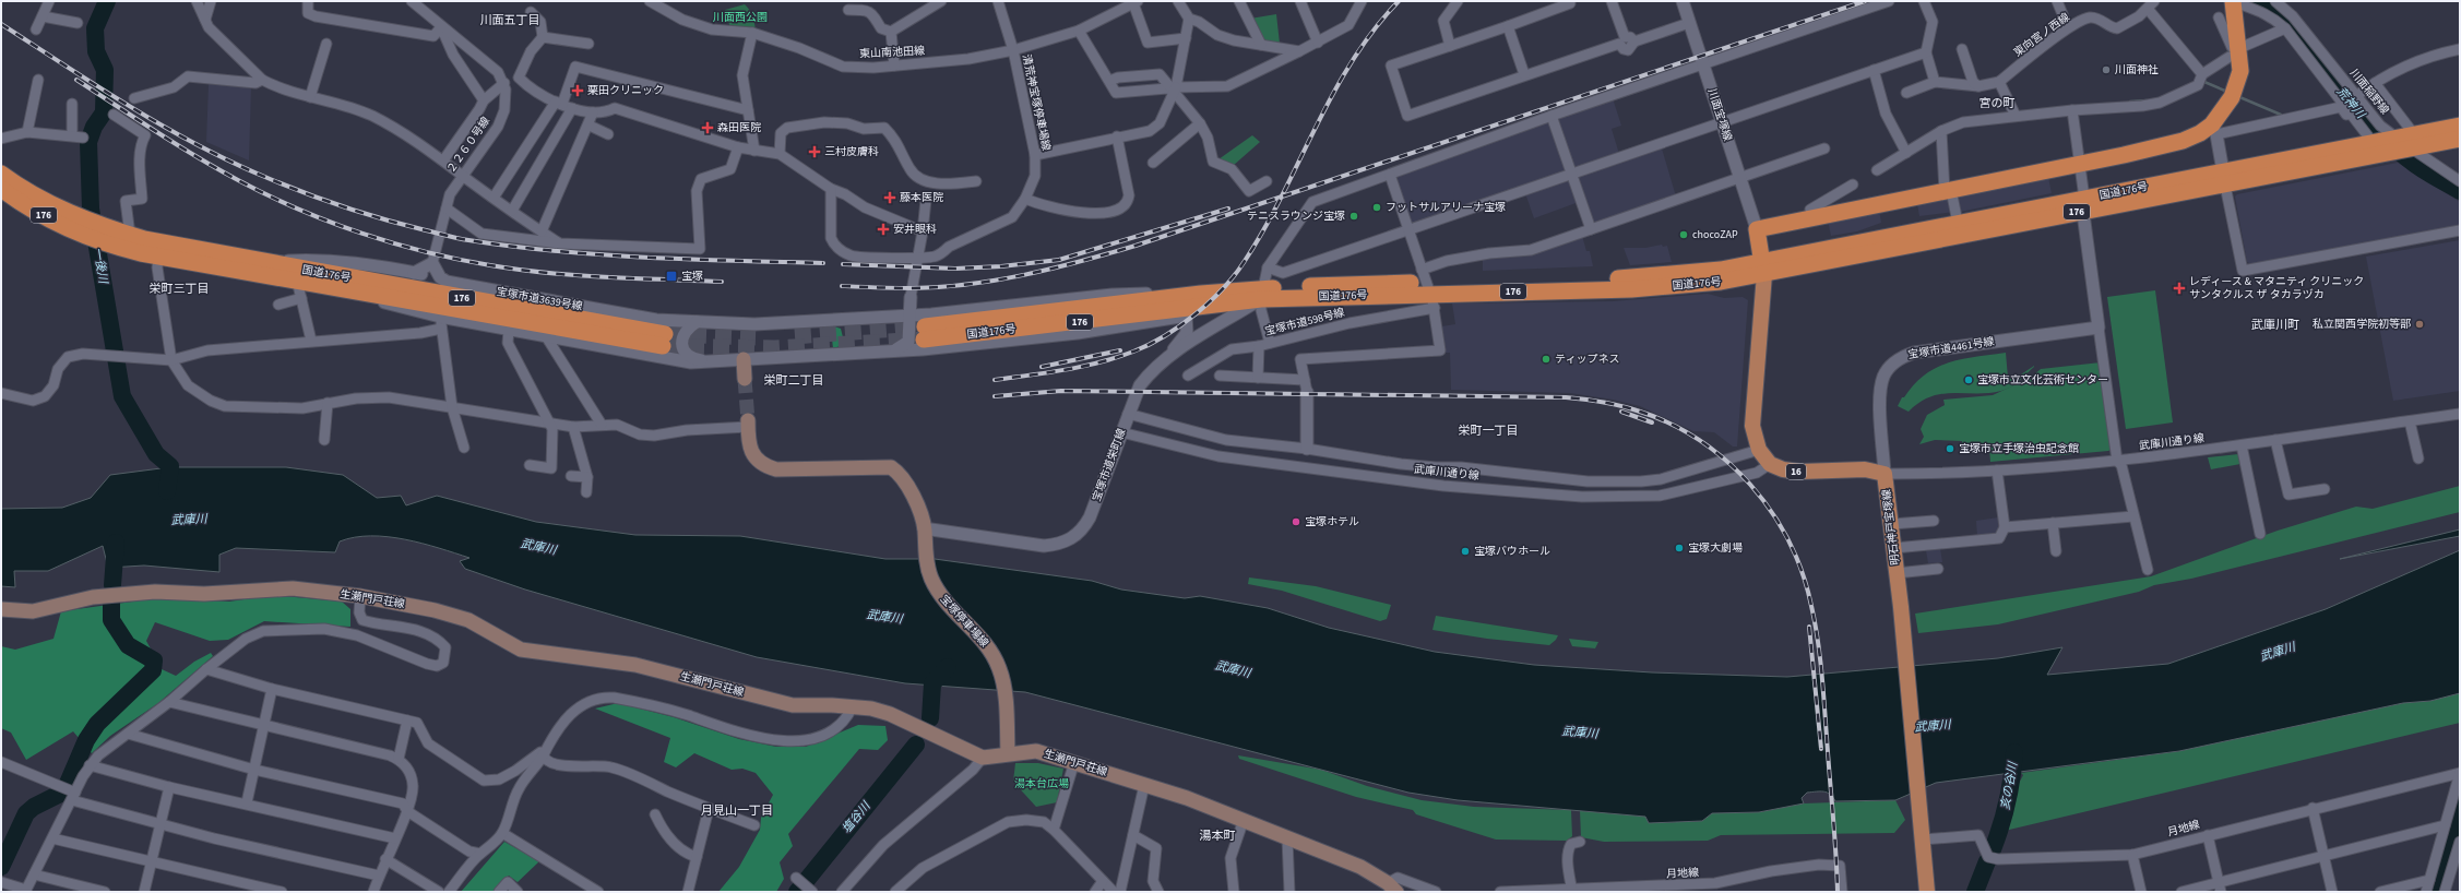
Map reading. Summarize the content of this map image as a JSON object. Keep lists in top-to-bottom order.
{
  "streets": {
    "highway": ["国道176号", "176"],
    "main road": [
      "16",
      "明石神戸宝塚線",
      "生瀬門戸荘線",
      "宝塚停車場線"
    ],
    "street": [
      "東向宮ノ西線",
      "東山南池田線",
      "川面稲野線",
      "清荒神宝塚停車場線",
      "川面宝塚線",
      "２２６０号線",
      "宝塚市道3639号線",
      "宝塚市道598号線",
      "宝塚市道4461号線",
      "武庫川通り線",
      "宝塚市道栄町線",
      "月地線"
    ]
  },
  "crossings": [
    ["東山南池田線", "清荒神宝塚停車場線"],
    ["川面稲野線", "国道176号"],
    ["川面宝塚線", "宝塚市道598号線"],
    ["国道176号", "宝塚市道3639号線"],
    ["国道176号", "宝塚市道598号線"],
    ["国道176号", "宝塚市道栄町線"],
    ["宝塚市道4461号線", "武庫川通り線"],
    ["宝塚市道4461号線", "明石神戸宝塚線"],
    ["武庫川通り線", "宝塚市道栄町線"],
    ["武庫川通り線", "明石神戸宝塚線"],
    ["宝塚市道栄町線", "宝塚停車場線"],
    ["明石神戸宝塚線", "月地線"],
    ["生瀬門戸荘線", "宝塚停車場線"]
  ],
  "districts": [
    "川面五丁目",
    "宮の町",
    "栄町三丁目",
    "武庫川町",
    "栄町二丁目",
    "栄町一丁目",
    "月見山一丁目",
    "湯本町"
  ],
  "water": [
    "荒神川",
    "一後川",
    "武庫川",
    "亥の谷川",
    "塩谷川"
  ],
  "parks": ["川面西公園", "湯本台広場"],
  "places": {
    "other": [
      "川面神社",
      "フットサルアリーナ宝塚",
      "テニスラウンジ宝塚",
      "chocoZAP",
      "私立関西学院初等部",
      "ティップネス",
      "宝塚市立文化芸術センター",
      "宝塚市立手塚治虫記念館",
      "宝塚ホテル",
      "宝塚大劇場",
      "宝塚バウホール"
    ],
    "health": [
      "栗田クリニック",
      "森田医院",
      "三村皮膚科",
      "藤本医院",
      "安井眼科",
      "レディース & マタニティ クリニック サンタクルス ザ タカラヅカ"
    ],
    "transit": ["宝塚"]
  }
}
